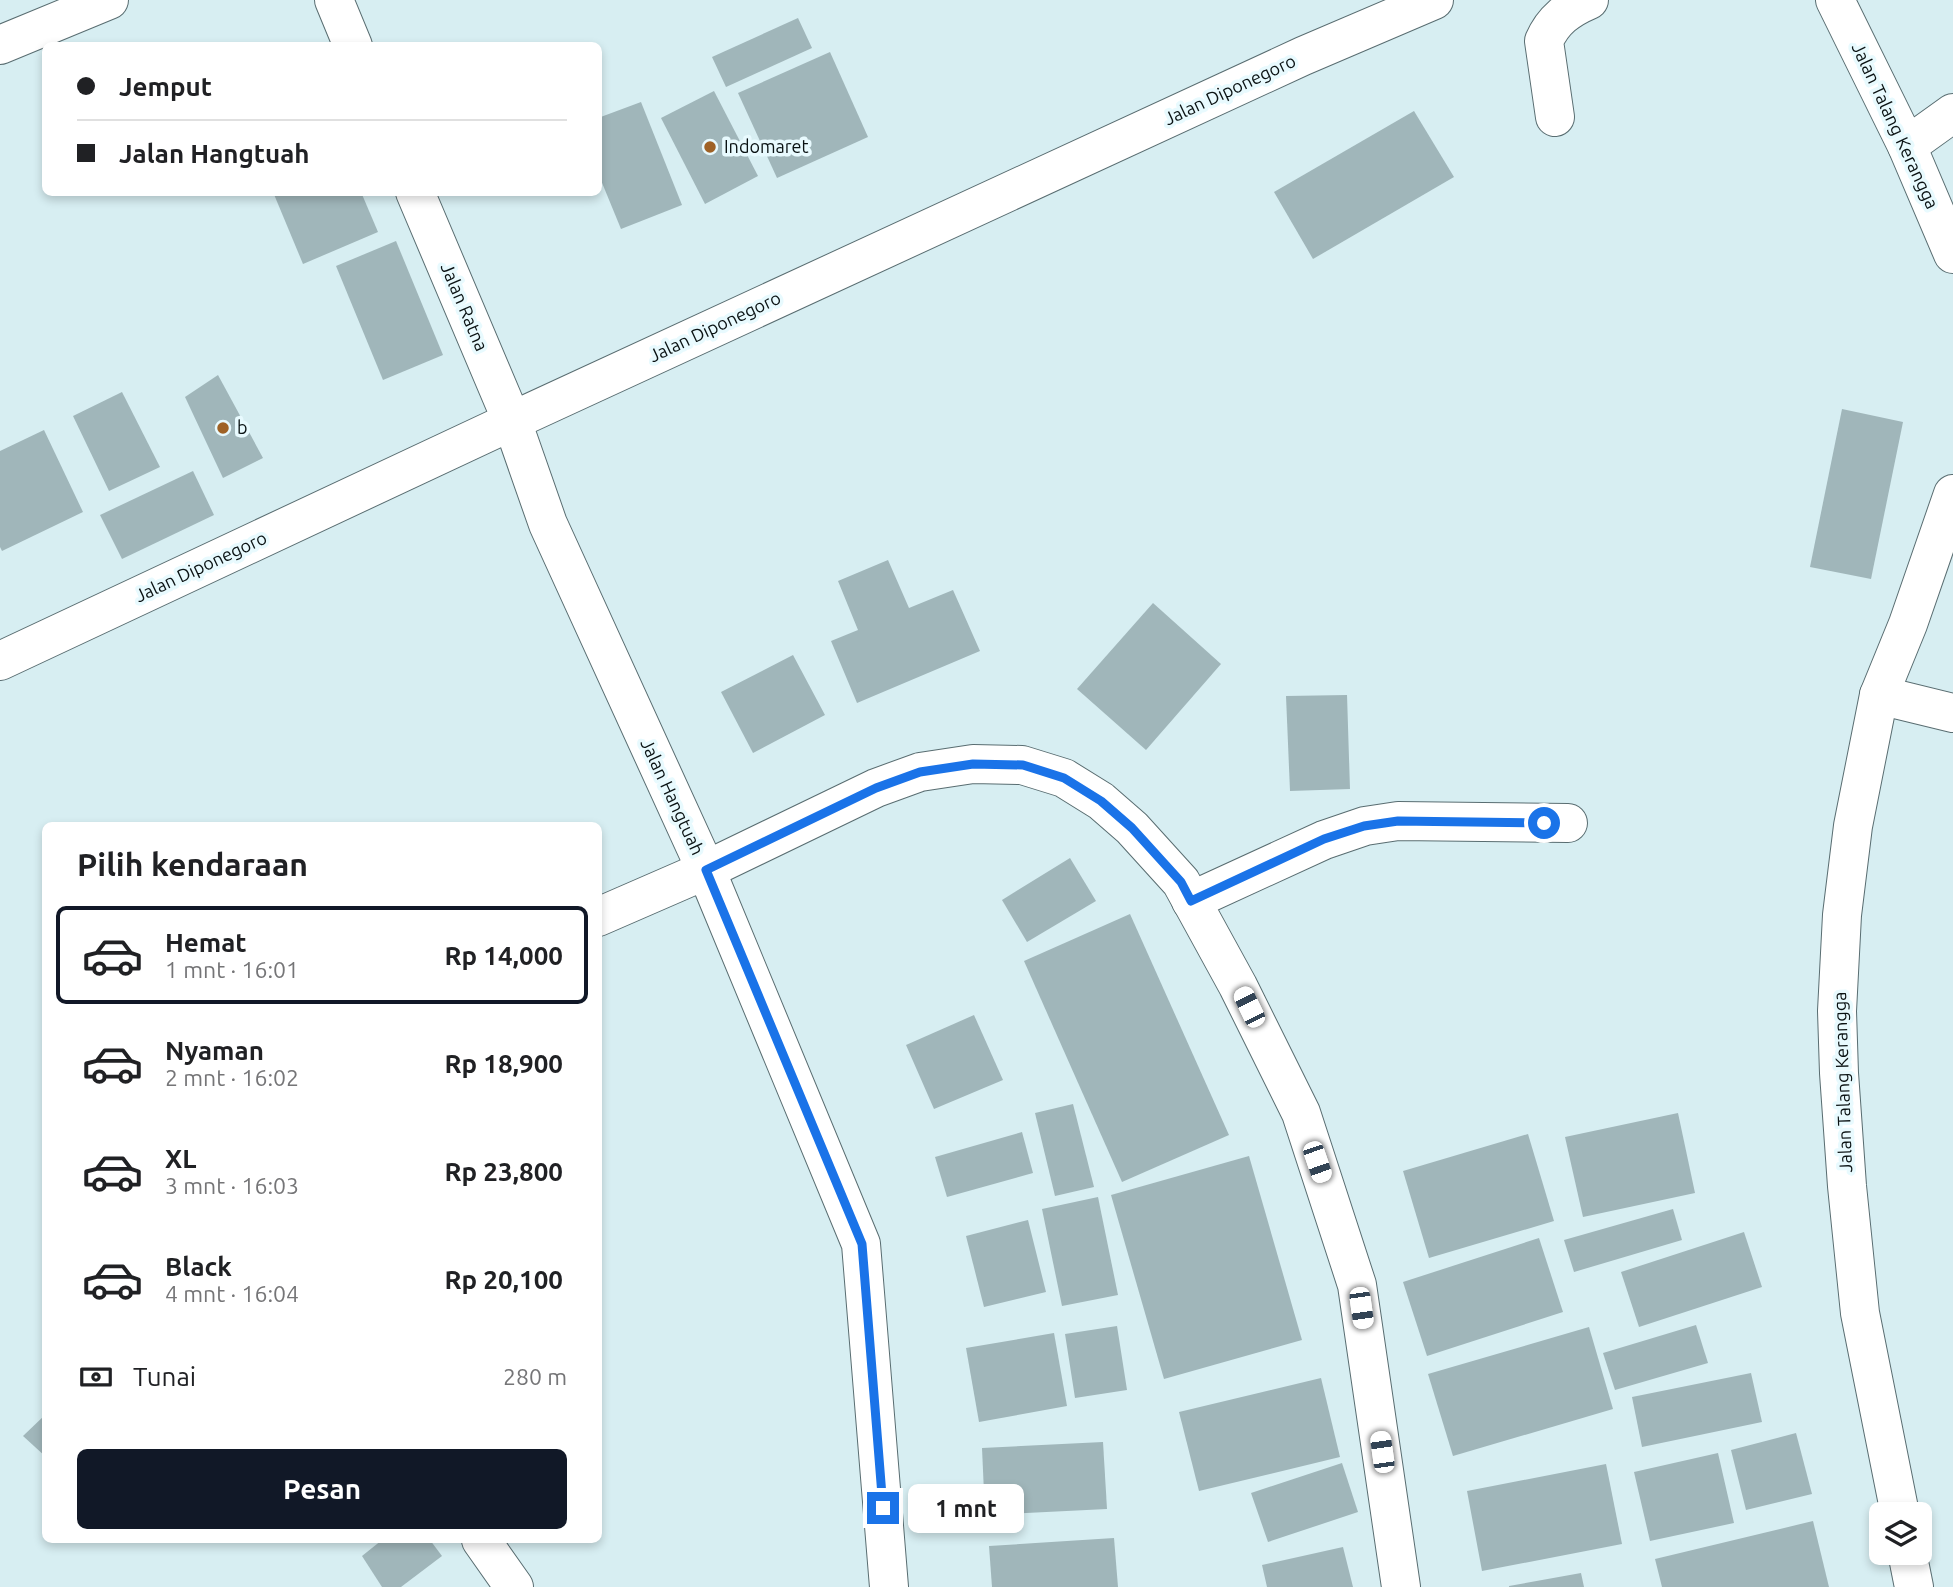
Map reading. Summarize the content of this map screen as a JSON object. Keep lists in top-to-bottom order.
{
  "streets": {
    "street": [
      "Jalan Diponegoro",
      "Jalan Talang Kerangga",
      "Jalan Ratna",
      "Jalan Hangtuah"
    ]
  },
  "crossings": [
    ["Jalan Diponegoro", "Jalan Ratna"],
    ["Jalan Diponegoro", "Jalan Hangtuah"],
    ["Jalan Ratna", "Jalan Hangtuah"]
  ],
  "places": ["Indomaret", "b"],
  "page": {
    "banner": ["Jemput", "Jalan Hangtuah"],
    "heading": "Pilih kendaraan",
    "list": [
      {
        "name": "Hemat",
        "note": "1 mnt · 16:01",
        "value": "Rp 14,000"
      },
      {
        "name": "Nyaman",
        "note": "2 mnt · 16:02",
        "value": "Rp 18,900"
      },
      {
        "name": "XL",
        "note": "3 mnt · 16:03",
        "value": "Rp 23,800"
      },
      {
        "name": "Black",
        "note": "4 mnt · 16:04",
        "value": "Rp 20,100"
      }
    ],
    "pay": ["Tunai", "280 m"],
    "buttons": "Pesan",
    "bubble": "1 mnt"
  }
}
